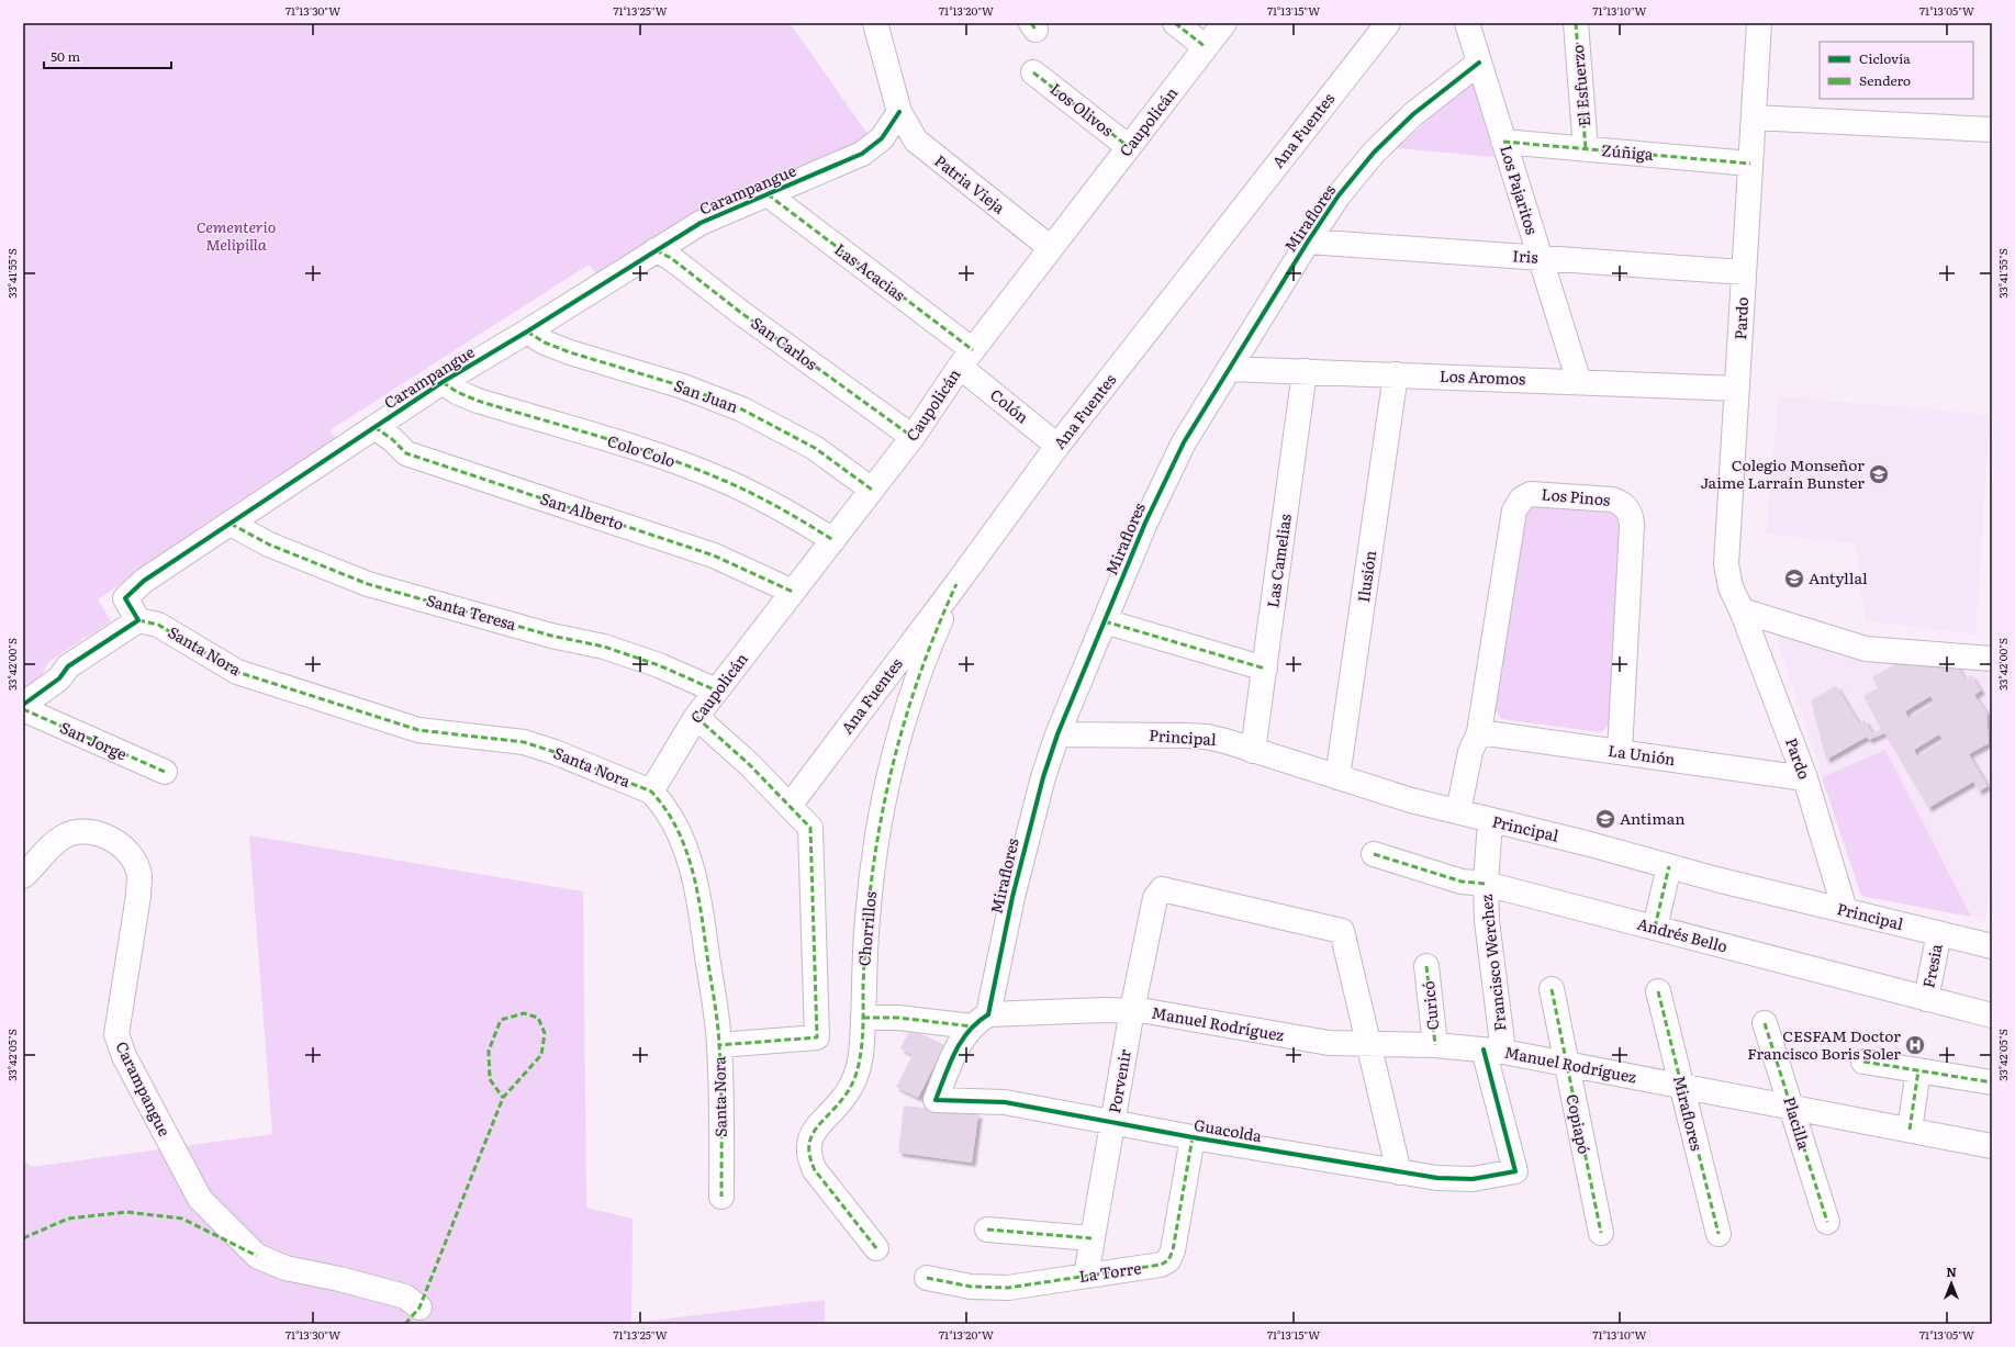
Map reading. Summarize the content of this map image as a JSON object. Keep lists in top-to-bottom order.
{
  "streets": {
    "street": [
      "El Esfuerzo",
      "Los Olivos",
      "Caupolicán",
      "Ana Fuentes",
      "Zúñiga",
      "Patria Vieja",
      "Carampangue",
      "Los Pajaritos",
      "Miraflores",
      "Iris",
      "Las Acacias",
      "Pardo",
      "San Carlos",
      "Los Aromos",
      "San Juan",
      "Colón",
      "Colo Colo",
      "Los Pinos",
      "San Alberto",
      "Las Camelias",
      "Ilusión",
      "Santa Teresa",
      "Santa Nora",
      "Principal",
      "San Jorge",
      "La Unión",
      "Chorrillos",
      "Andrés Bello",
      "Francisco Werchez",
      "Fresia",
      "Curicó",
      "Manuel Rodríguez",
      "Porvenir",
      "Placilla",
      "Copiapó",
      "Guacolda",
      "La Torre"
    ]
  },
  "crossings": [
    ["El Esfuerzo", "Zúñiga"],
    ["Los Olivos", "Caupolicán"],
    ["Caupolicán", "Patria Vieja"],
    ["Caupolicán", "Las Acacias"],
    ["Caupolicán", "San Carlos"],
    ["Caupolicán", "San Juan"],
    ["Caupolicán", "Colón"],
    ["Caupolicán", "Colo Colo"],
    ["Caupolicán", "San Alberto"],
    ["Caupolicán", "Santa Teresa"],
    ["Caupolicán", "Santa Nora"],
    ["Ana Fuentes", "Colón"],
    ["Ana Fuentes", "Chorrillos"],
    ["Zúñiga", "Los Pajaritos"],
    ["Zúñiga", "Pardo"],
    ["Patria Vieja", "Carampangue"],
    ["Carampangue", "Las Acacias"],
    ["Carampangue", "San Carlos"],
    ["Carampangue", "San Juan"],
    ["Carampangue", "Colo Colo"],
    ["Carampangue", "San Alberto"],
    ["Carampangue", "Santa Teresa"],
    ["Carampangue", "Santa Nora"],
    ["Los Pajaritos", "Miraflores"],
    ["Los Pajaritos", "Iris"],
    ["Los Pajaritos", "Los Aromos"],
    ["Miraflores", "Iris"],
    ["Miraflores", "Los Aromos"],
    ["Miraflores", "Principal"],
    ["Miraflores", "Manuel Rodríguez"],
    ["Miraflores", "Guacolda"],
    ["Iris", "Pardo"],
    ["Las Acacias", "Colón"],
    ["Pardo", "Los Aromos"],
    ["Pardo", "Principal"],
    ["Pardo", "La Unión"],
    ["Los Aromos", "Las Camelias"],
    ["Los Aromos", "Ilusión"],
    ["Los Pinos", "Principal"],
    ["Los Pinos", "La Unión"],
    ["Las Camelias", "Principal"],
    ["Ilusión", "Principal"],
    ["Principal", "Francisco Werchez"],
    ["Principal", "Fresia"],
    ["Chorrillos", "Manuel Rodríguez"],
    ["Andrés Bello", "Francisco Werchez"],
    ["Andrés Bello", "Fresia"],
    ["Francisco Werchez", "Manuel Rodríguez"],
    ["Francisco Werchez", "Guacolda"],
    ["Curicó", "Manuel Rodríguez"],
    ["Manuel Rodríguez", "Porvenir"],
    ["Manuel Rodríguez", "Placilla"],
    ["Manuel Rodríguez", "Copiapó"],
    ["Porvenir", "Guacolda"],
    ["Porvenir", "La Torre"],
    ["Guacolda", "La Torre"]
  ],
  "parks": ["Cementerio Melipilla"],
  "places": {
    "school or university": ["Colegio Monseñor Jaime Larraín Bunster", "Antyllal", "Antiman"],
    "hospital": ["CESFAM Doctor Francisco Boris Soler"]
  },
  "legend": ["Ciclovía", "Sendero"],
  "scale_bar": "50 m",
  "north": "top",
  "coordinates": [
    "71°13'30\"W",
    "71°13'25\"W",
    "71°13'20\"W",
    "71°13'15\"W",
    "71°13'10\"W",
    "71°13'05\"W",
    "33°41'55\"S",
    "33°42'00\"S",
    "33°42'05\"S"
  ]
}
